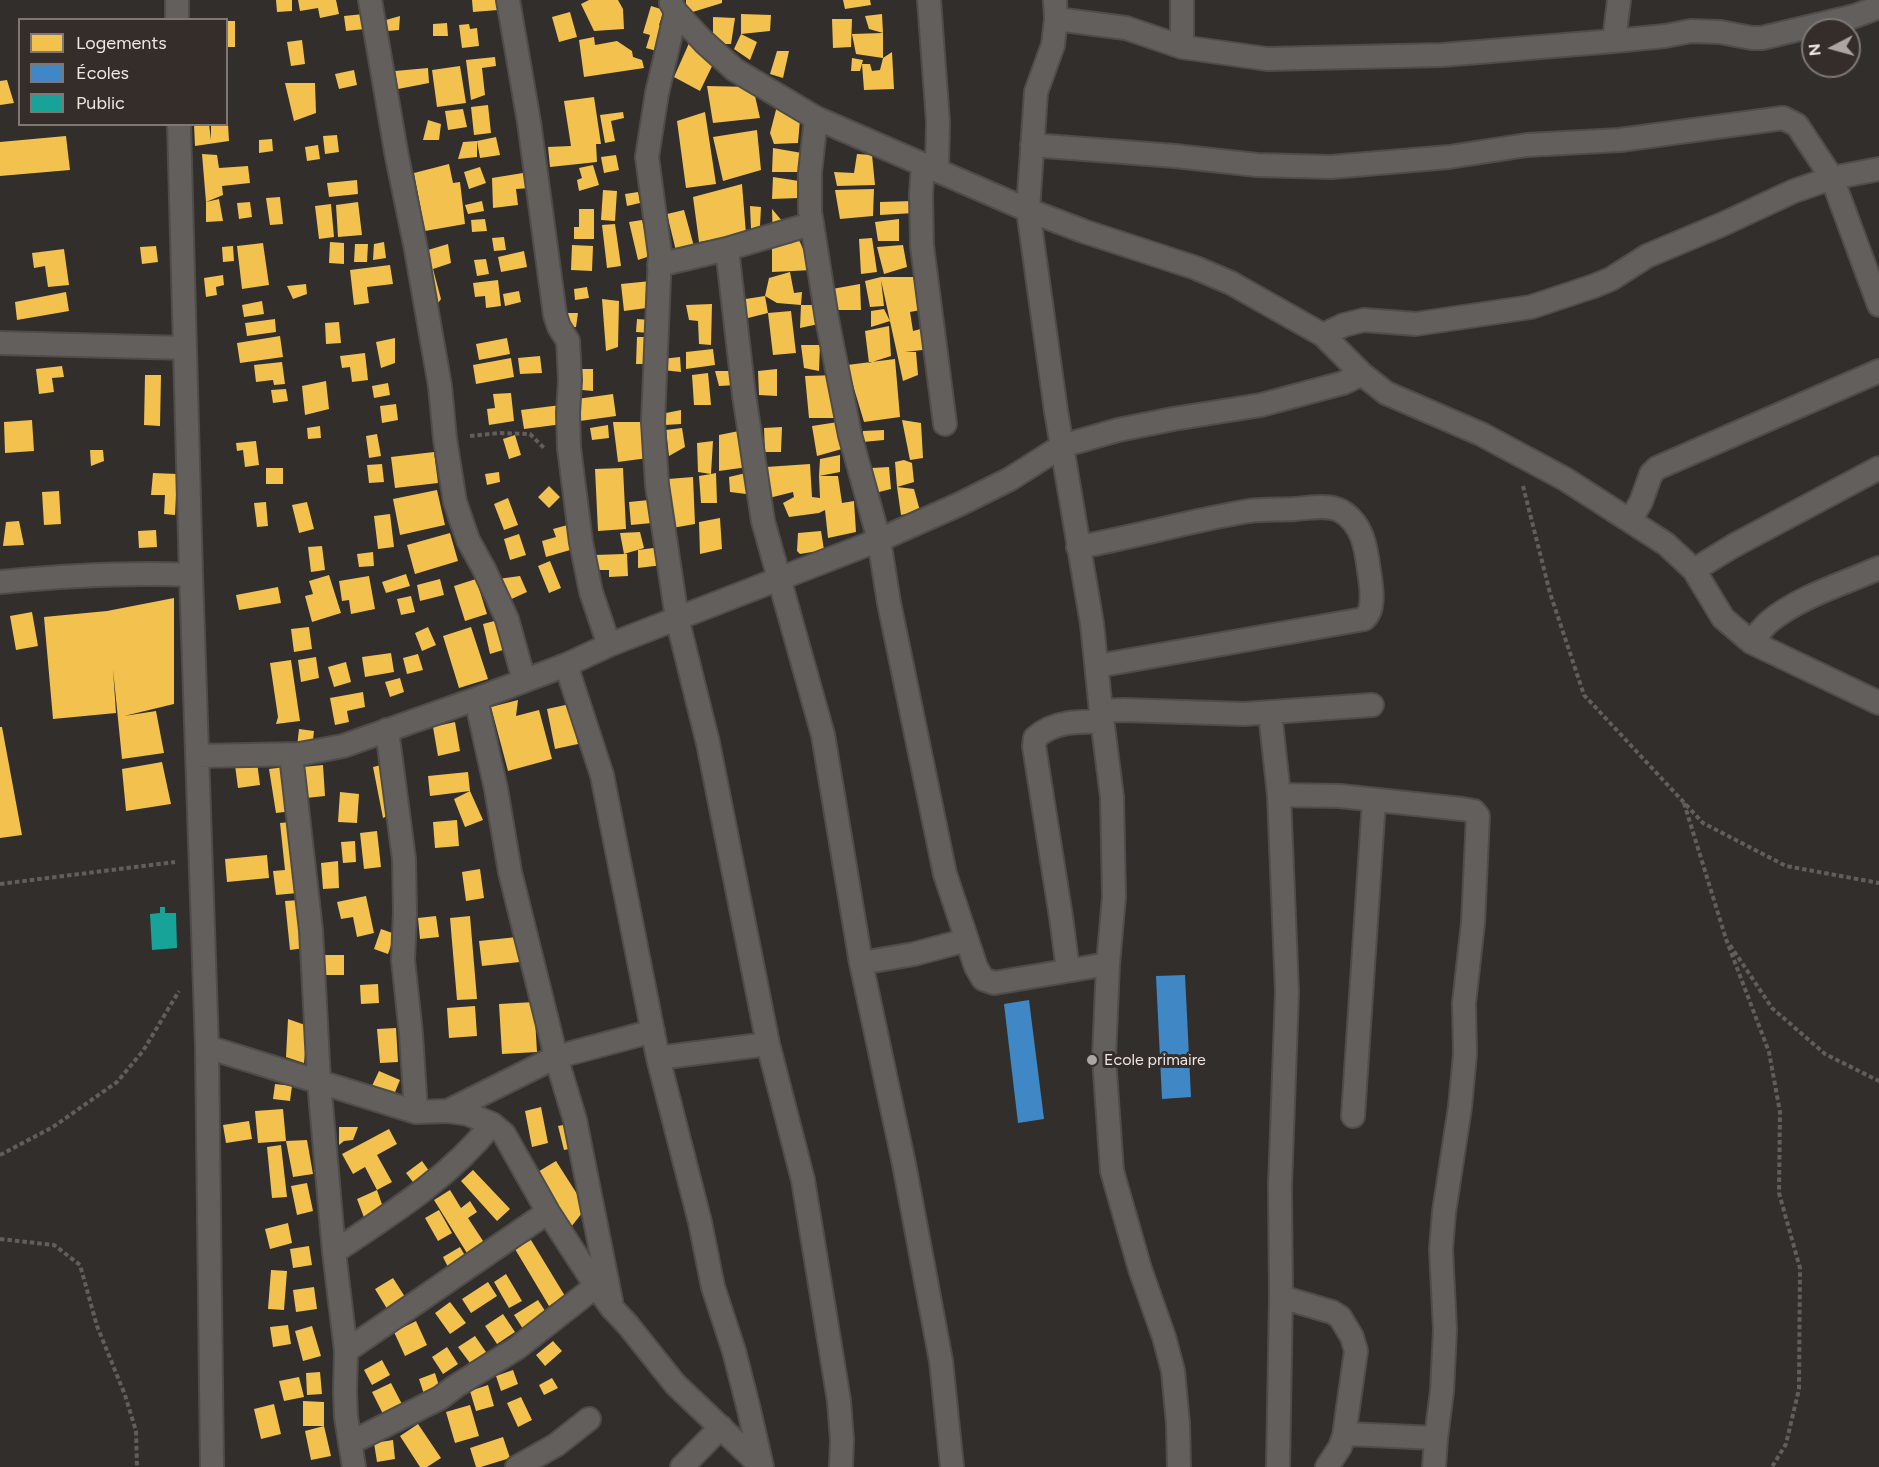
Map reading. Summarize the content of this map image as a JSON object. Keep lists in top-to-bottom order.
{
  "places": ["Ecole primaire"],
  "legend": ["Logements", "Écoles", "Public"],
  "north": "left"
}
